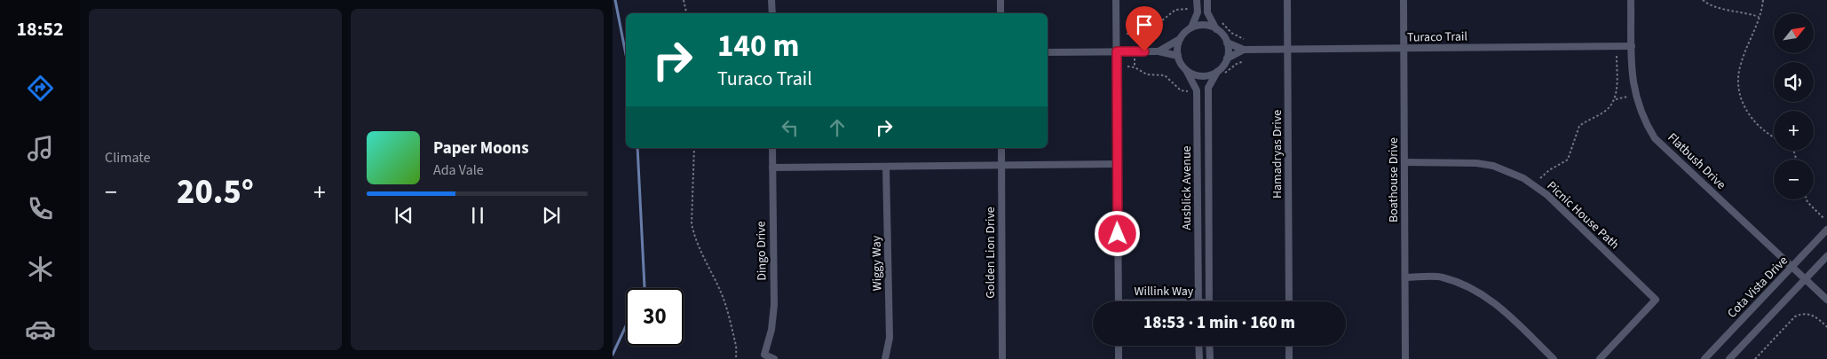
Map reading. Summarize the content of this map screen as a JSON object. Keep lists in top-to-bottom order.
{
  "streets": {
    "street": [
      "Turaco Trail",
      "Hamadryas Drive",
      "Flatbush Drive",
      "Boathouse Drive",
      "Ausblick Avenue",
      "Picnic House Path",
      "Dingo Drive",
      "Golden Lion Drive",
      "Wiggy Way",
      "Cota Vista Drive"
    ]
  },
  "crossings": [
    ["Turaco Trail", "Hamadryas Drive"],
    ["Turaco Trail", "Flatbush Drive"],
    ["Turaco Trail", "Boathouse Drive"],
    ["Turaco Trail", "Ausblick Avenue"],
    ["Flatbush Drive", "Cota Vista Drive"],
    ["Boathouse Drive", "Picnic House Path"]
  ],
  "north": "top right",
  "page": {
    "tabs": "18:52",
    "tile": "Climate",
    "map_buttons": ["+", "−"],
    "turn": ["140 m", "Turaco Trail"],
    "song": ["Paper Moons", "Ada Vale"],
    "heat": ["−", "20.5°", "+"],
    "limit": "30",
    "trip": "18:53 · 1 min · 160 m"
  }
}
